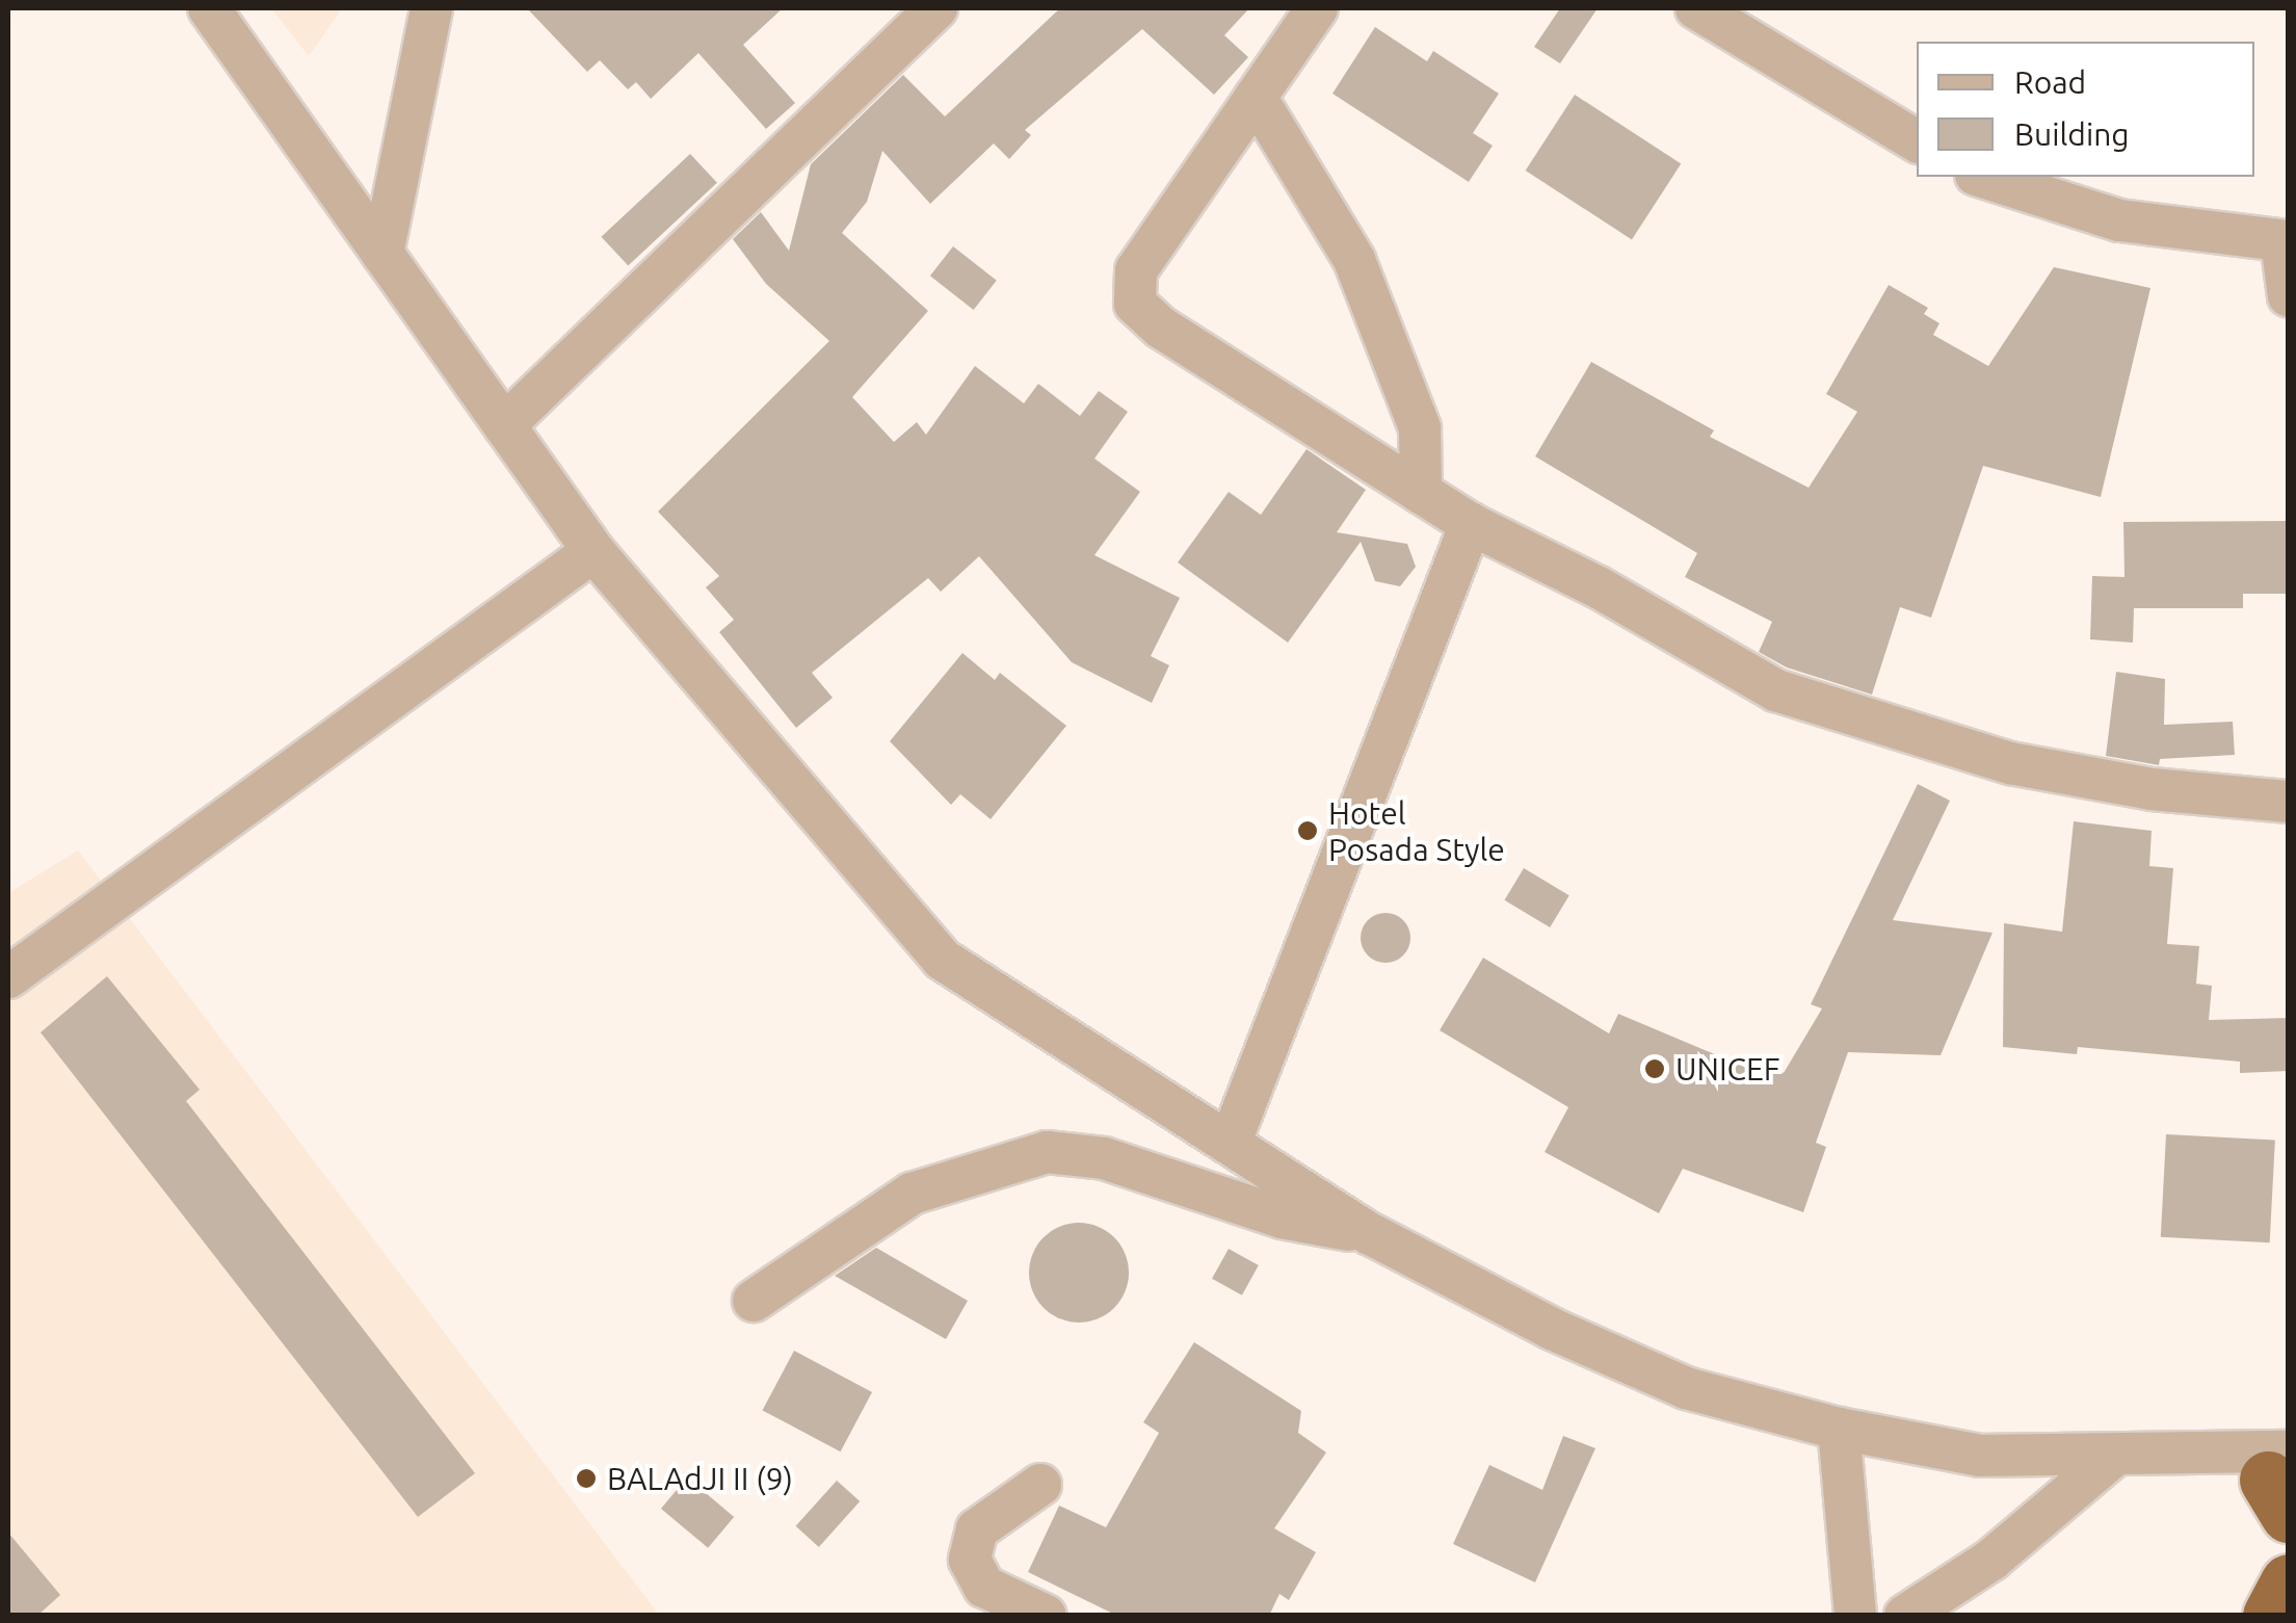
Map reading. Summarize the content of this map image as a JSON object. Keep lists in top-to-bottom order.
{
  "places": ["Hotel Posada Style", "UNICEF", "BALAdJI II (9)"],
  "legend": ["Road", "Building"]
}
